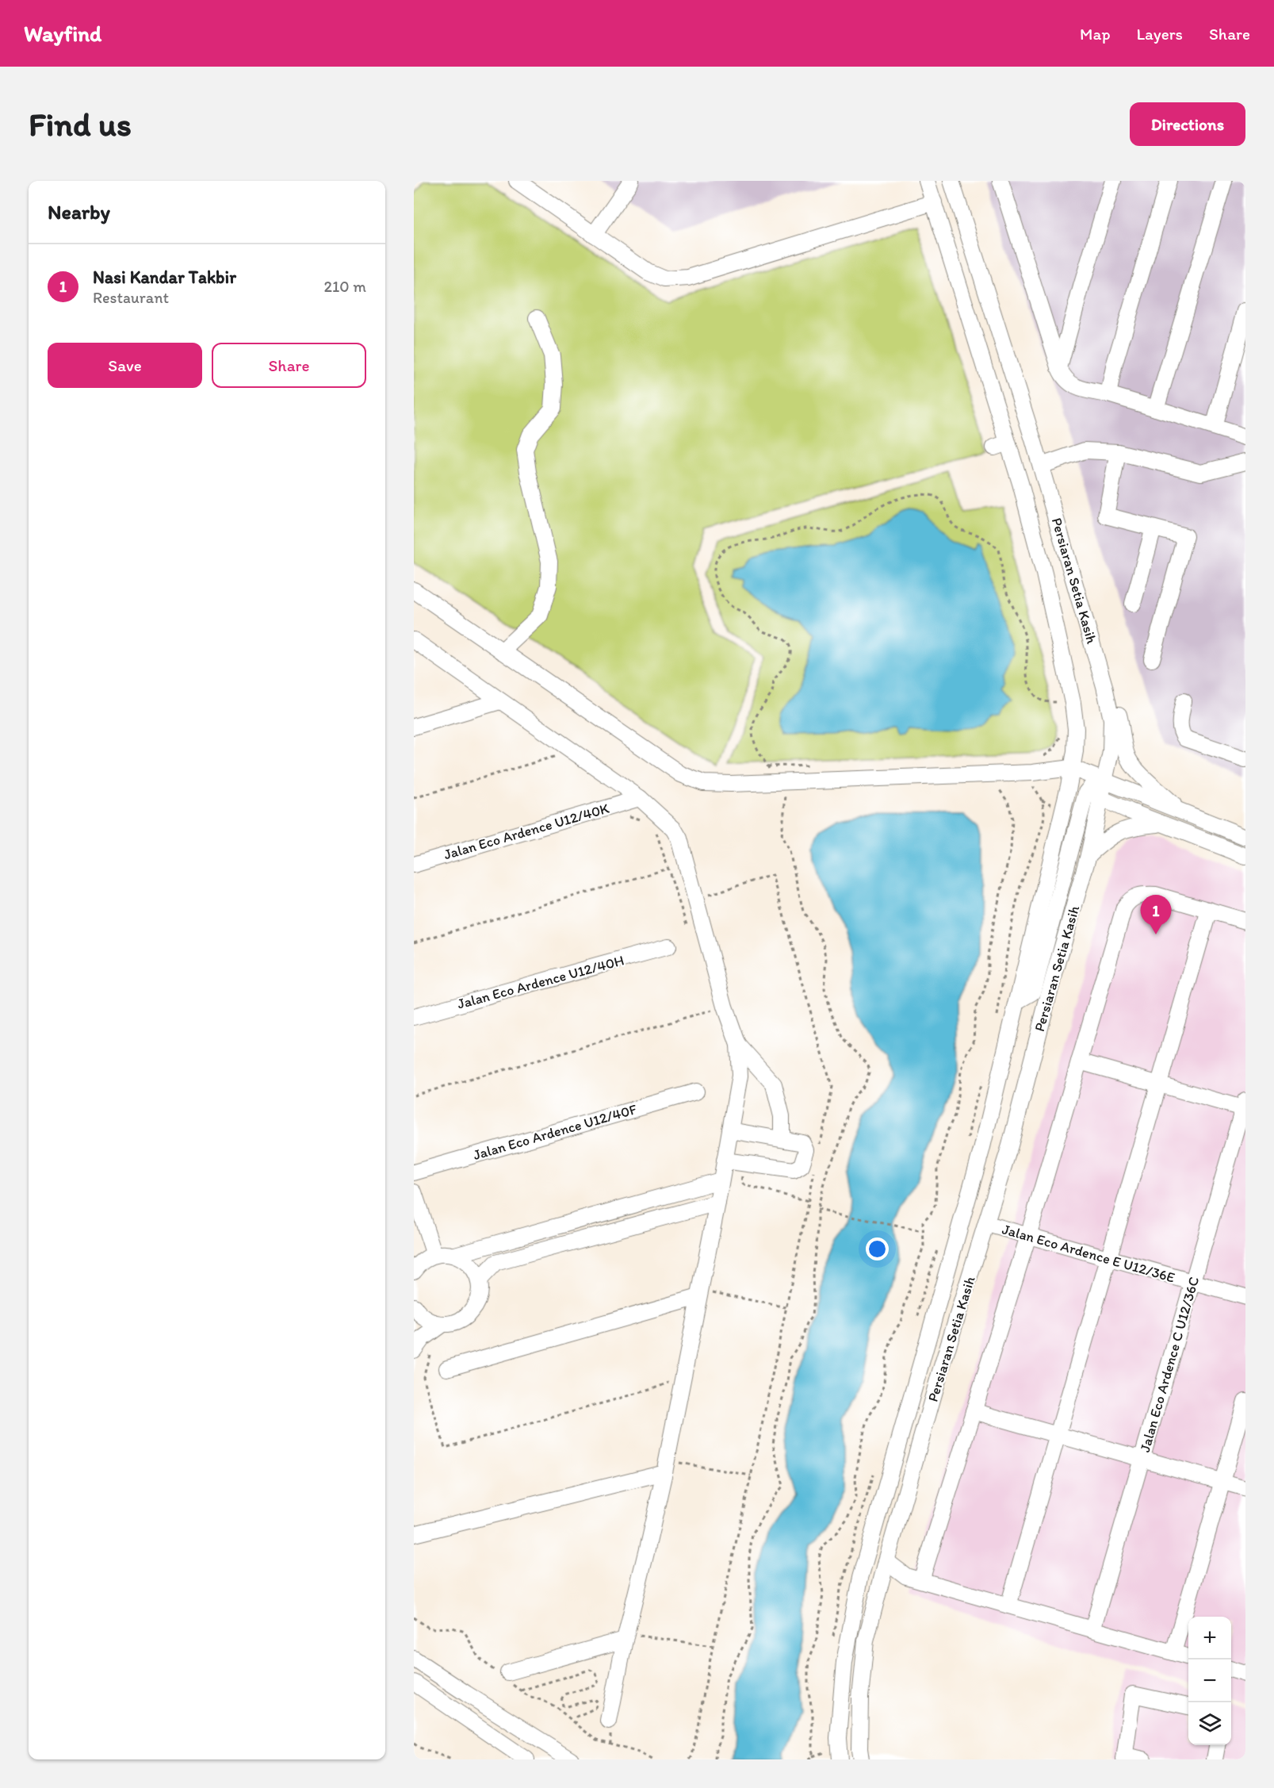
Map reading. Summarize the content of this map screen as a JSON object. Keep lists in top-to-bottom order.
{
  "streets": {
    "street": [
      "Persiaran Setia Kasih",
      "Jalan Eco Ardence U12/40K",
      "Jalan Eco Ardence U12/40H",
      "Jalan Eco Ardence U12/40F",
      "Jalan Eco Ardence E U12/36E",
      "Jalan Eco Ardence C U12/36C"
    ]
  },
  "crossings": [
    ["Persiaran Setia Kasih", "Jalan Eco Ardence E U12/36E"],
    ["Jalan Eco Ardence E U12/36E", "Jalan Eco Ardence C U12/36C"]
  ],
  "page": {
    "header": "Wayfind",
    "nav": ["Map", "Layers", "Share"],
    "buttons": [
      "Directions",
      ["Save", "Share"]
    ],
    "title": "Find us",
    "heading": "Nearby",
    "list": [
      {
        "mark": "1",
        "name": "Nasi Kandar Takbir",
        "note": "Restaurant",
        "value": "210 m"
      }
    ],
    "pins": "1",
    "map_buttons": ["+", "−"]
  }
}
